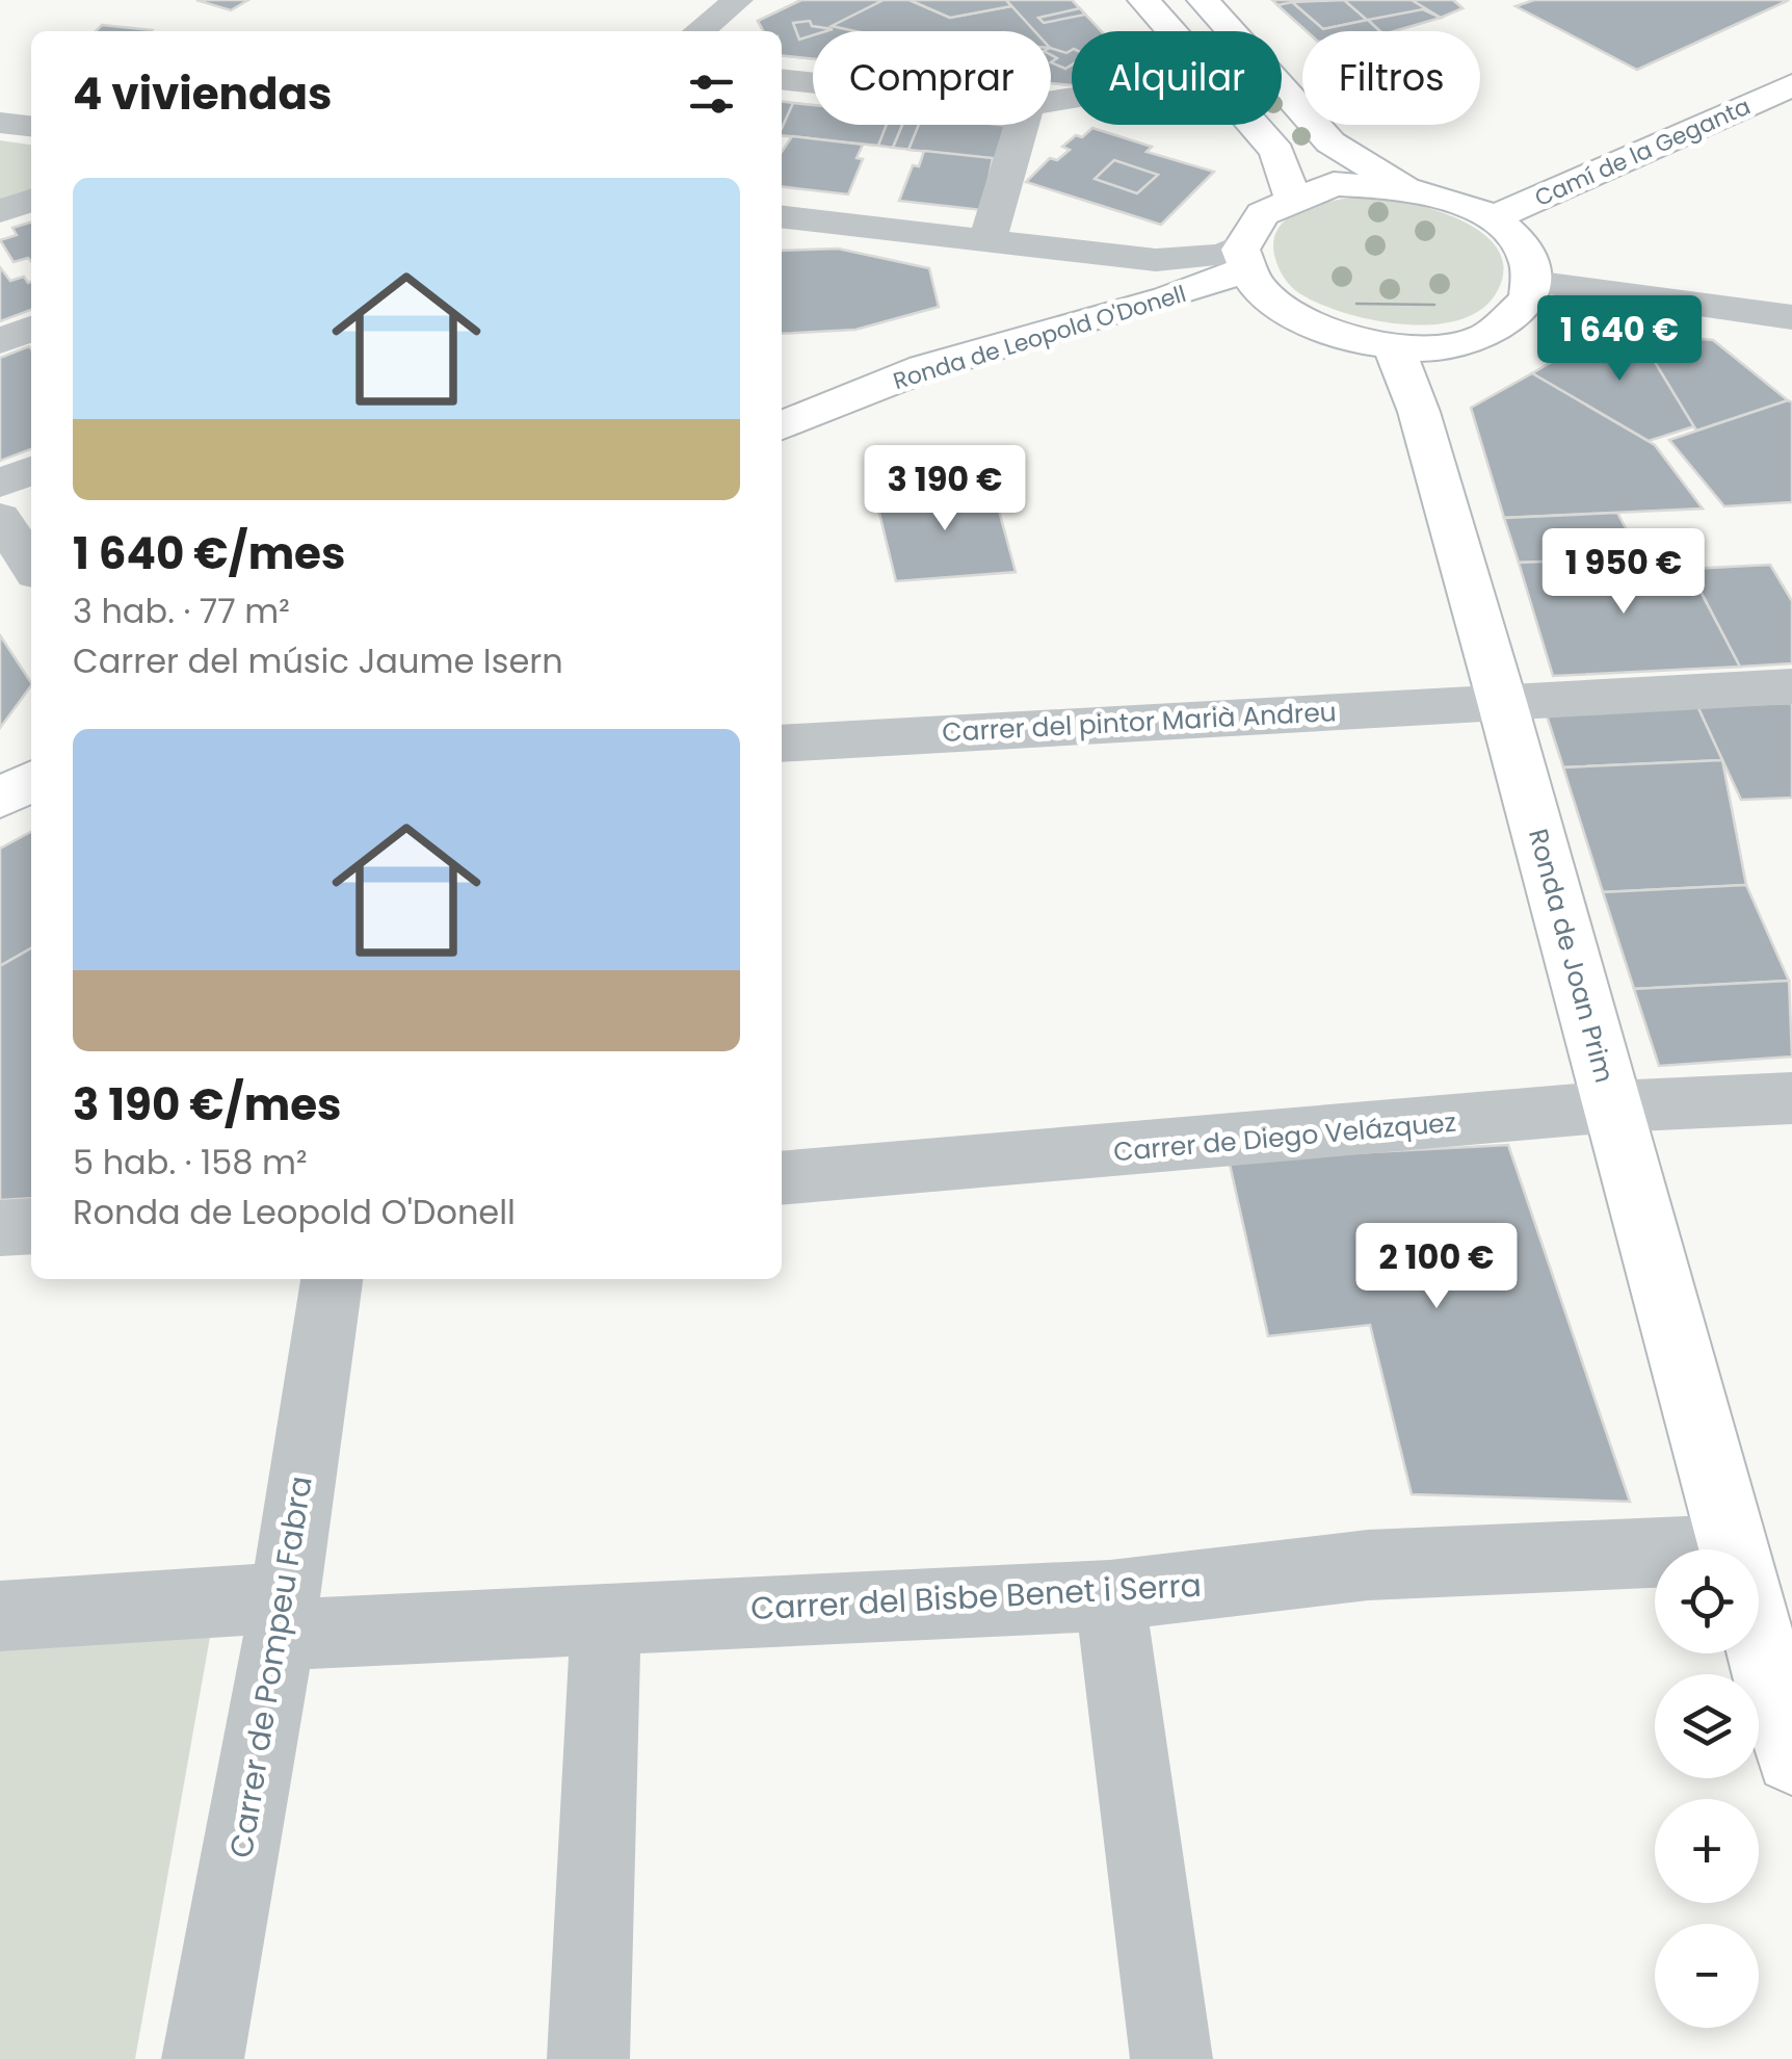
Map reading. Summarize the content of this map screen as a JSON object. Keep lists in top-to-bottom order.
{
  "streets": {
    "street": [
      "Camí de la Geganta",
      "Ronda de Leopold O'Donell",
      "Carrer del pintor Marià Andreu",
      "Ronda de Joan Prim",
      "Carrer de Diego Velázquez",
      "Carrer del Bisbe Benet i Serra",
      "Carrer de Pompeu Fabra"
    ]
  },
  "crossings": [
    ["Camí de la Geganta", "Ronda de Leopold O'Donell"],
    ["Camí de la Geganta", "Ronda de Joan Prim"],
    ["Ronda de Leopold O'Donell", "Ronda de Joan Prim"],
    ["Carrer del pintor Marià Andreu", "Ronda de Joan Prim"],
    ["Ronda de Joan Prim", "Carrer de Diego Velázquez"],
    ["Carrer del Bisbe Benet i Serra", "Carrer de Pompeu Fabra"]
  ],
  "page": {
    "chip": ["Comprar", "Alquilar", "Filtros"],
    "heading": "4 viviendas",
    "list": [
      {
        "name": "1 640 €/mes",
        "note": "3 hab. · 77 m² · Carrer del músic Jaume Isern"
      },
      {
        "name": "3 190 €/mes",
        "note": "5 hab. · 158 m² · Ronda de Leopold O'Donell"
      }
    ],
    "price": [
      "1 640 €",
      "3 190 €",
      "1 950 €",
      "2 100 €"
    ],
    "map_buttons": ["+", "−"]
  }
}
